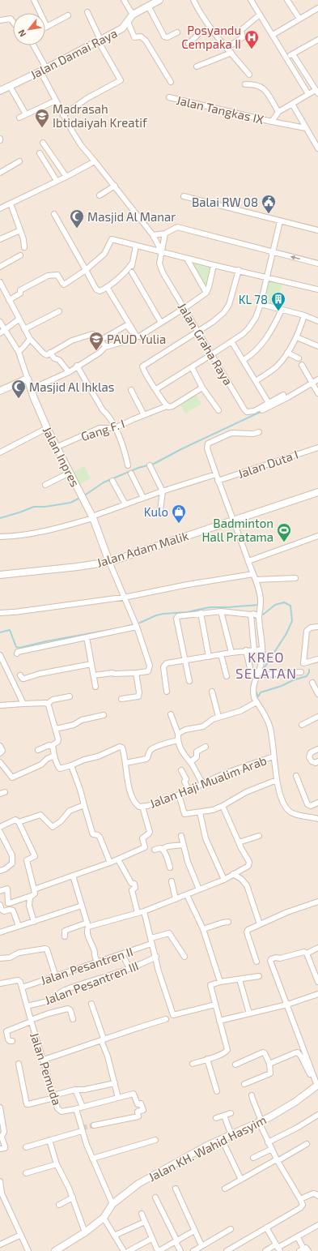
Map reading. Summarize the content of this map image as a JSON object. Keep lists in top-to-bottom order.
{
  "streets": {
    "street": [
      "Jalan Damai Raya",
      "Jalan Tangkas IX",
      "Jalan Graha Raya",
      "Gang F. I",
      "Jalan Inpres",
      "Jalan Duta I",
      "Jalan Adam Malik",
      "Jalan Haji Mualim Arab",
      "Jalan Pesantren II",
      "Jalan Pesantren III",
      "Jalan Pemuda",
      "Jalan KH. Wahid Hasyim"
    ]
  },
  "crossings": [
    ["Gang F. I", "Jalan Inpres"],
    ["Jalan Inpres", "Jalan Adam Malik"],
    ["Jalan Pesantren II", "Jalan Pemuda"],
    ["Jalan Pesantren III", "Jalan Pemuda"],
    ["Jalan Pemuda", "Jalan KH. Wahid Hasyim"]
  ],
  "districts": ["KREO SELATAN"],
  "places": {
    "hospital": ["Posyandu Cempaka II"],
    "school or university": ["Madrasah Ibtidaiyah Kreatif", "PAUD Yulia"],
    "public building": ["Balai RW 08"],
    "mosque": ["Masjid Al Manar", "Masjid Al Ihklas"],
    "building": ["KL 78"],
    "shop": ["Kulo"],
    "sports": ["Badminton Hall Pratama"]
  },
  "north": "bottom left"
}
